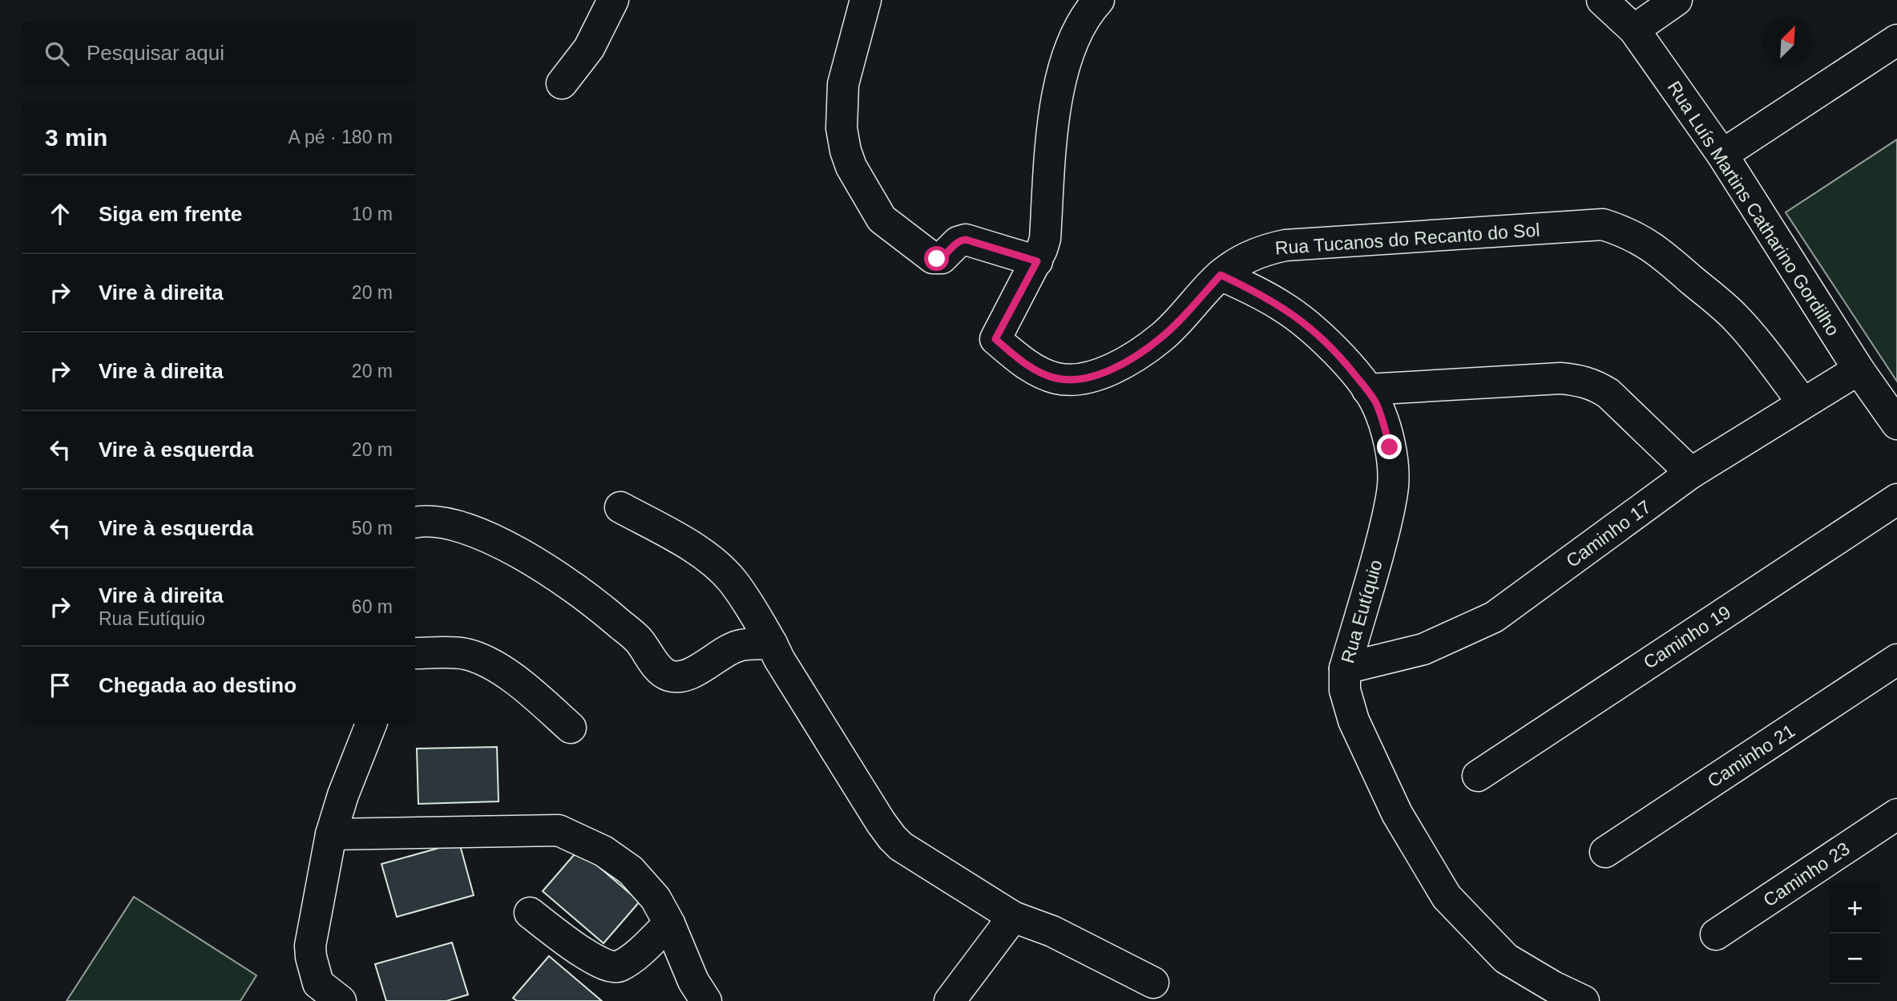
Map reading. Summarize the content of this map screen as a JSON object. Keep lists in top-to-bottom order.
{
  "streets": {
    "street": [
      "Rua Luís Martins Catharino Gordilho",
      "Rua Tucanos do Recanto do Sol",
      "Caminho 17",
      "Rua Eutíquio",
      "Caminho 19",
      "Caminho 21",
      "Caminho 23"
    ]
  },
  "crossings": [
    ["Rua Luís Martins Catharino Gordilho", "Caminho 17"],
    ["Rua Tucanos do Recanto do Sol", "Caminho 17"],
    ["Rua Tucanos do Recanto do Sol", "Rua Eutíquio"],
    ["Caminho 17", "Rua Eutíquio"]
  ],
  "north": "top right",
  "page": {
    "search": "Pesquisar aqui",
    "heading": ["3 min", "A pé · 180 m"],
    "list": [
      ["Siga em frente", "10 m"],
      ["Vire à direita", "20 m"],
      ["Vire à direita", "20 m"],
      ["Vire à esquerda", "20 m"],
      ["Vire à esquerda", "50 m"],
      ["Vire à direita", "Rua Eutíquio", "60 m"],
      "Chegada ao destino"
    ],
    "map_buttons": ["+", "−"]
  }
}
